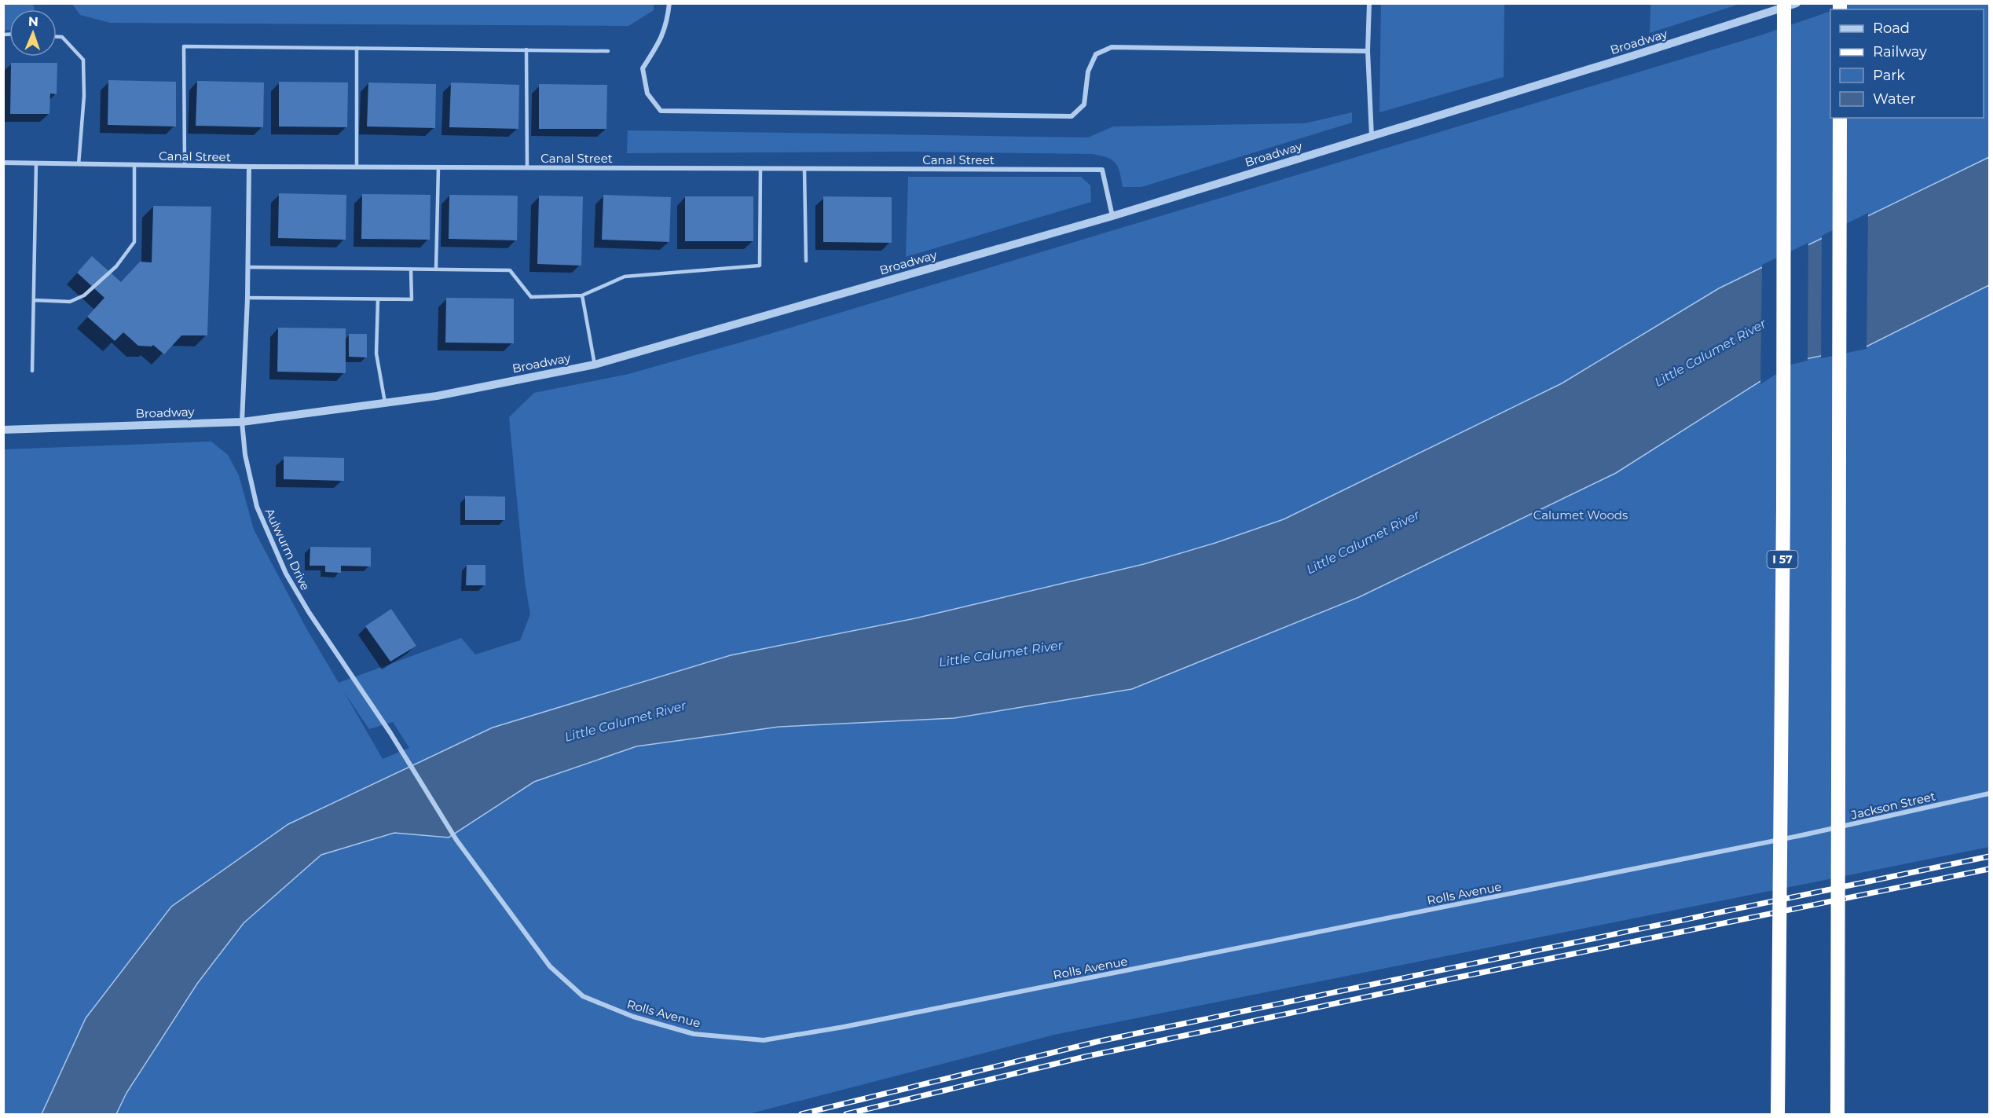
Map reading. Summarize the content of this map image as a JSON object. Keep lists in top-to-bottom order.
{
  "streets": {
    "highway": ["I 57"],
    "street": [
      "Broadway",
      "Canal Street",
      "Aulwurm Drive",
      "Jackson Street",
      "Rolls Avenue"
    ]
  },
  "crossings": [
    ["Broadway", "Canal Street"],
    ["Broadway", "Aulwurm Drive"],
    ["Canal Street", "Aulwurm Drive"],
    ["Aulwurm Drive", "Rolls Avenue"],
    ["Jackson Street", "Rolls Avenue"]
  ],
  "water": ["Little Calumet River"],
  "parks": ["Calumet Woods"],
  "legend": [
    "Road",
    "Railway",
    "Park",
    "Water"
  ],
  "north": "top"
}
